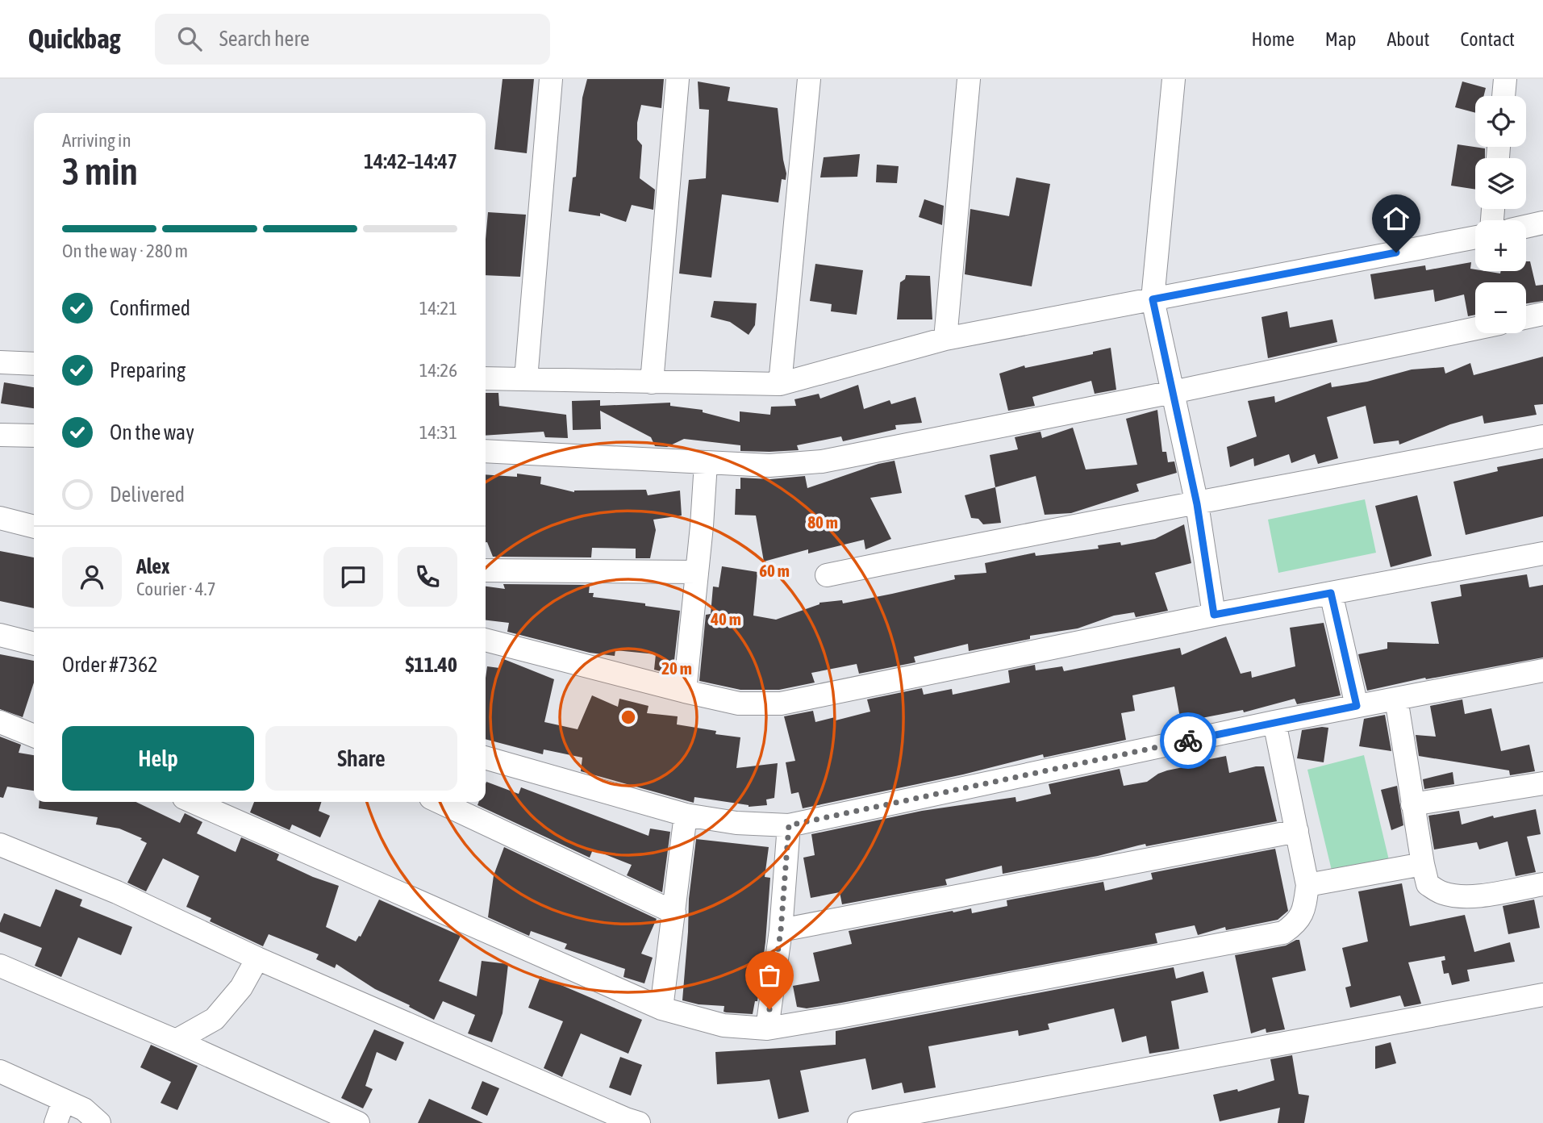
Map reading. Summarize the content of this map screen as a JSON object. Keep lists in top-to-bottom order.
{
  "page": {
    "header": "Quickbag",
    "search": "Search here",
    "nav": [
      "Home",
      "Map",
      "About",
      "Contact"
    ],
    "map_buttons": ["+", "−"],
    "heading": ["3 min", "Arriving in", "14:42–14:47"],
    "panel": [
      "Alex",
      "Courier · 4.7",
      "Order #7362",
      "$11.40"
    ],
    "bar": "On the way · 280 m",
    "list": [
      ["Confirmed", "14:21"],
      ["Preparing", "14:26"],
      ["On the way", "14:31"],
      "Delivered"
    ],
    "buttons": ["Help", "Share"]
  },
  "rings": [
    "80 m",
    "60 m",
    "40 m",
    "20 m"
  ]
}
